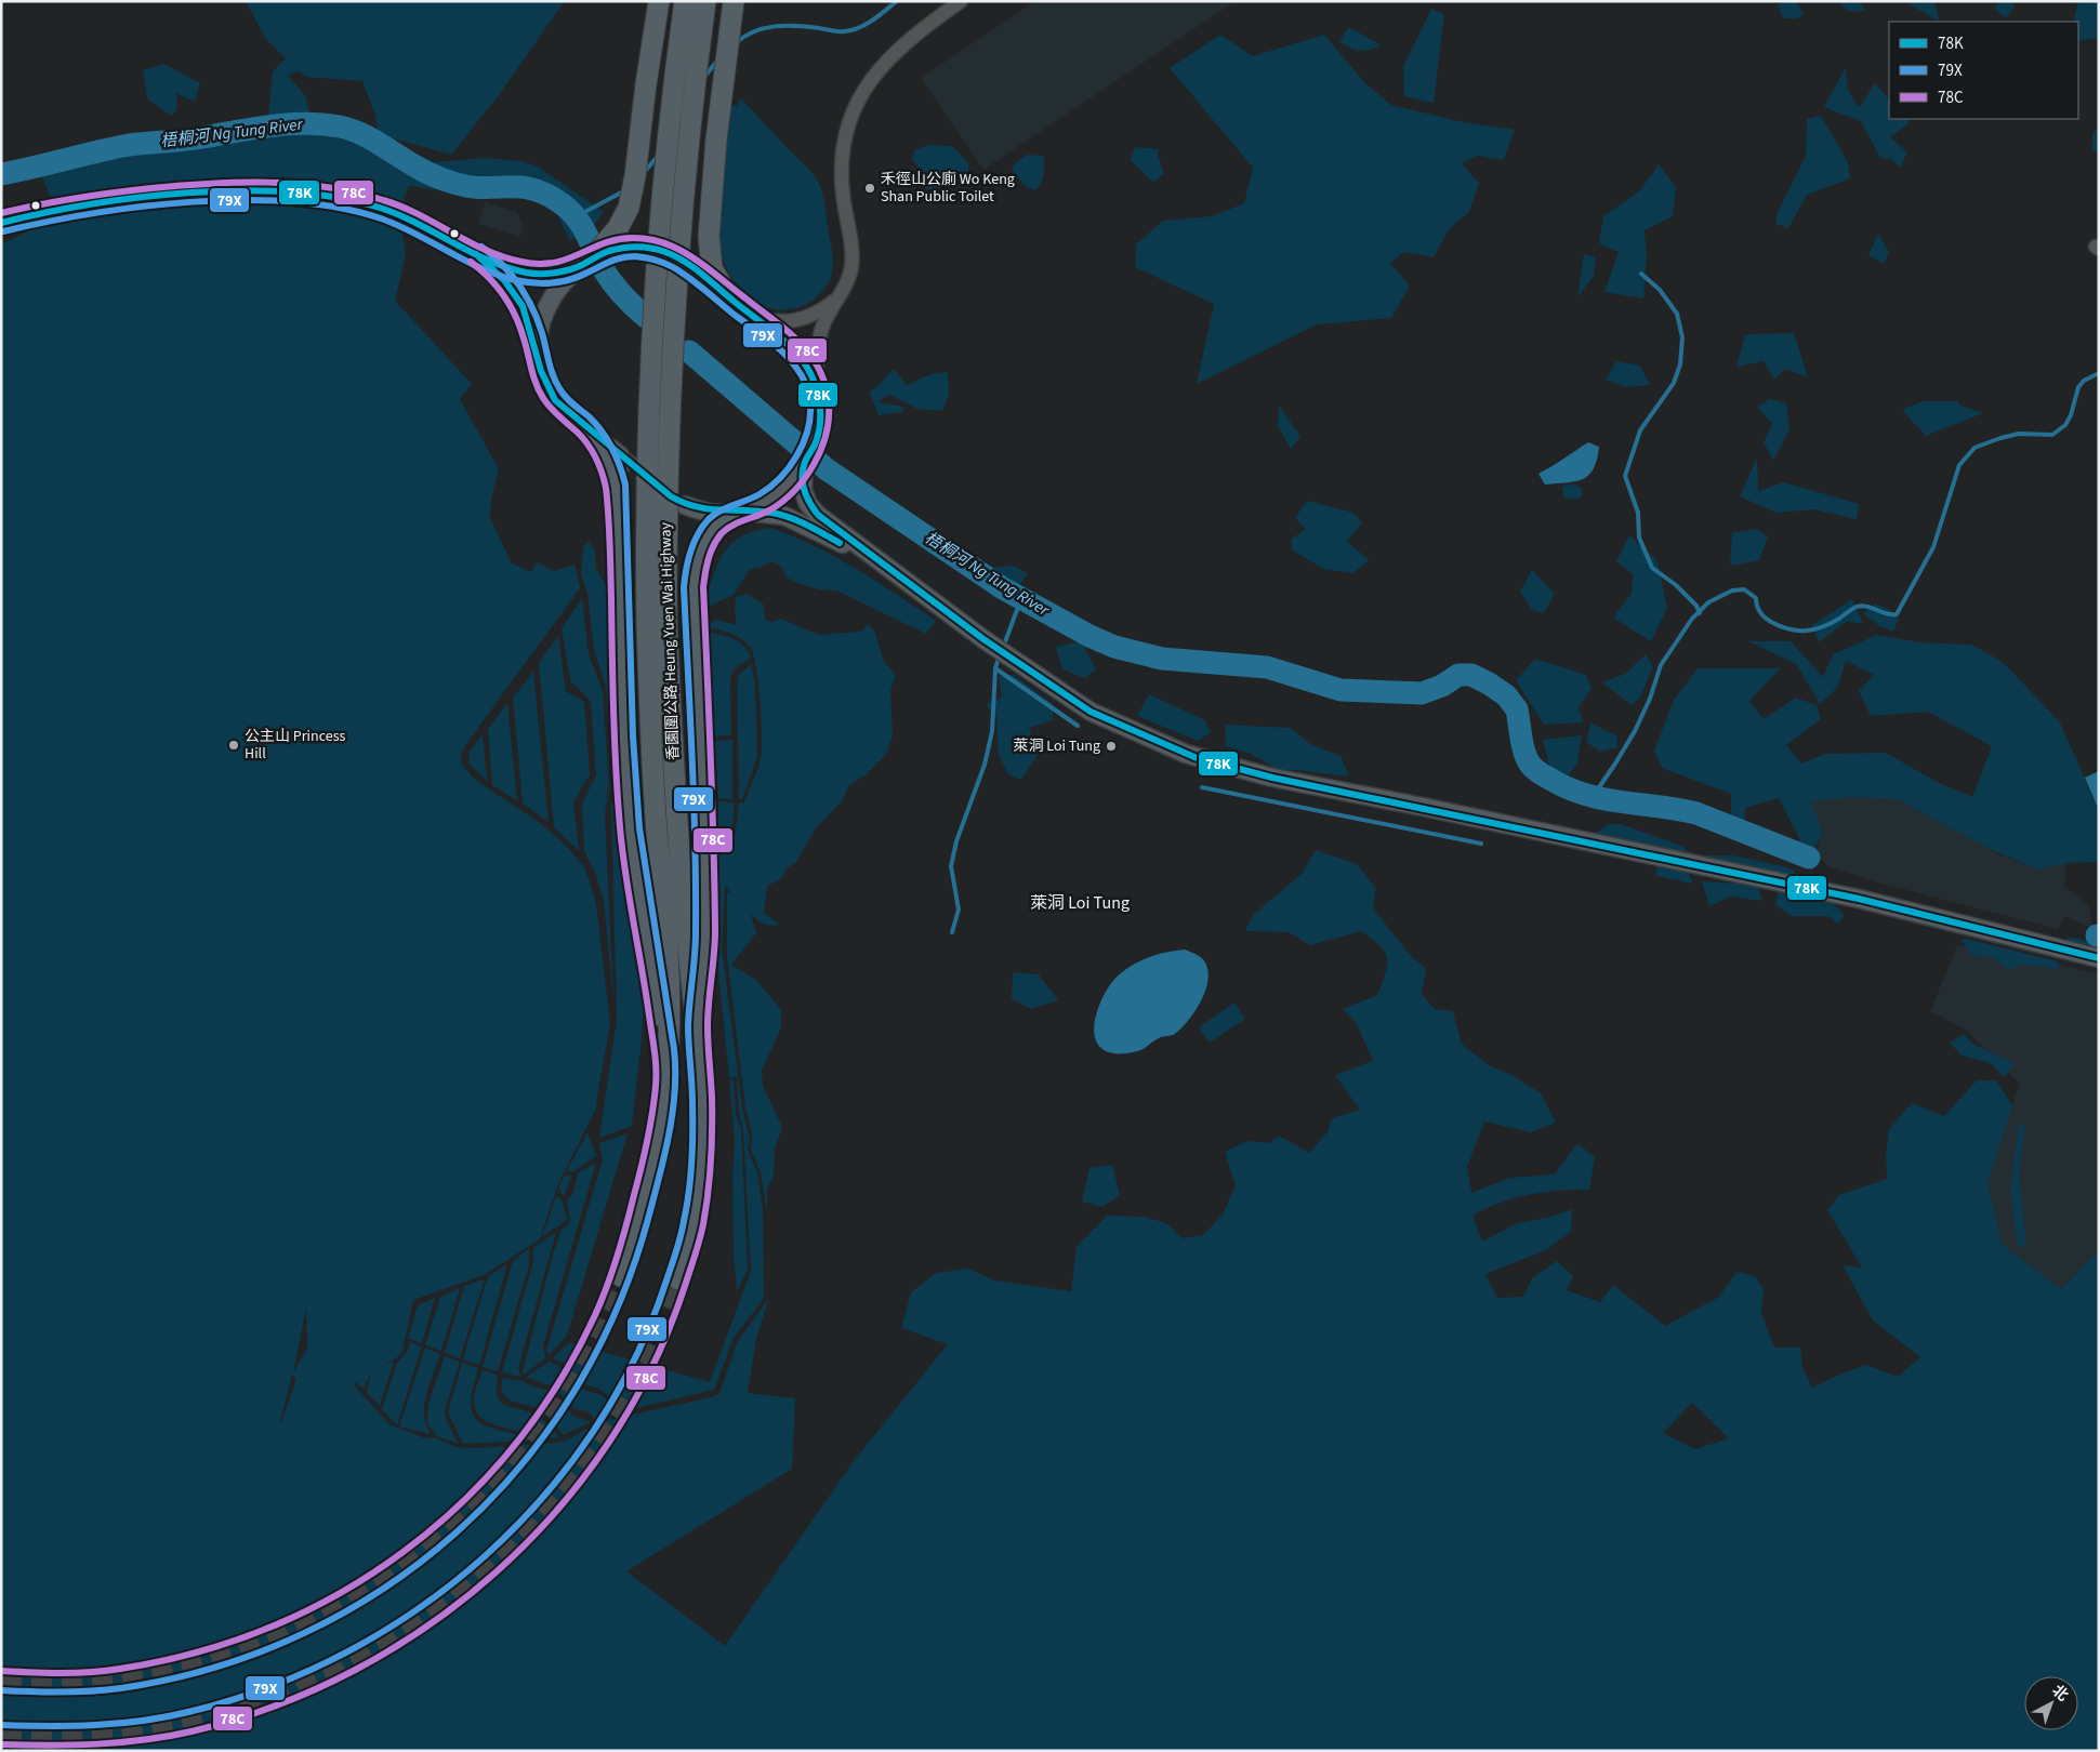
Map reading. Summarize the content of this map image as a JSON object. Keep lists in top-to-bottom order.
{
  "streets": {
    "highway": ["香園圍公路 Heung Yuen Wai Highway"]
  },
  "districts": ["萊洞 Loi Tung"],
  "water": ["梧桐河 Ng Tung River"],
  "places": ["禾徑山公廁 Wo Keng Shan Public Toilet", "公主山 Princess Hill", "萊洞 Loi Tung"],
  "lines": ["transit line 78C", "transit line 78K", "transit line 79X"],
  "legend": ["78K", "79X", "78C"],
  "north": "top right"
}
